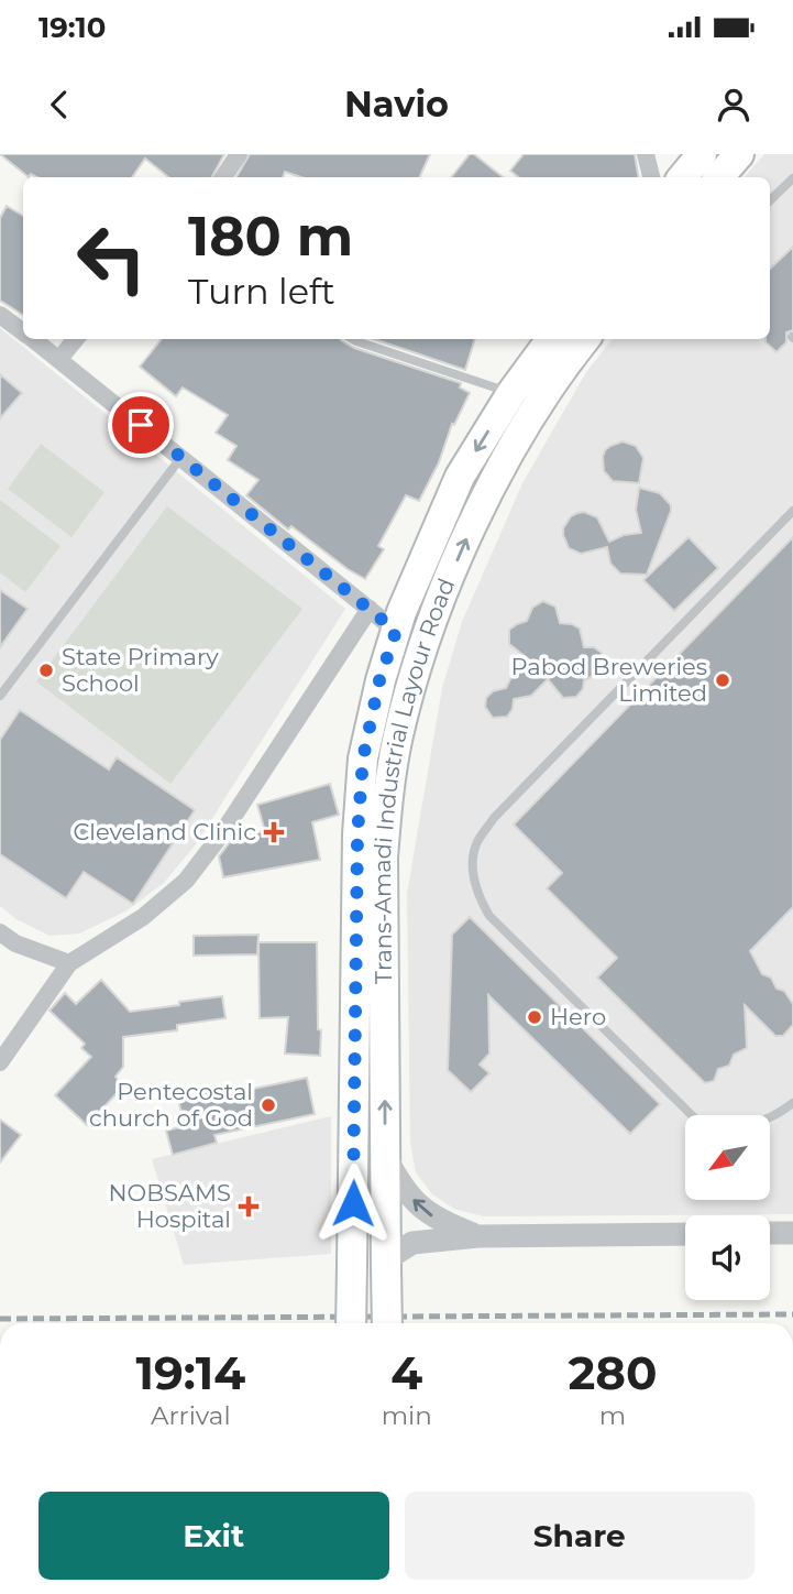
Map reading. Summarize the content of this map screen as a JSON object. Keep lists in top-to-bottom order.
{
  "streets": {
    "main road": ["Trans-Amadi Industrial Layour Road"]
  },
  "places": {
    "other": [
      "State Primary School",
      "Pabod Breweries Limited",
      "Hero",
      "Pentecostal church of God"
    ],
    "health": ["Cleveland Clinic", "NOBSAMS Hospital"]
  },
  "north": "bottom left",
  "page": {
    "status": "19:10",
    "header": "Navio",
    "turn": ["180 m", "Turn left"],
    "eta": [
      "19:14",
      "Arrival",
      "4",
      "min",
      "280",
      "m"
    ],
    "buttons": ["Exit", "Share"]
  }
}
